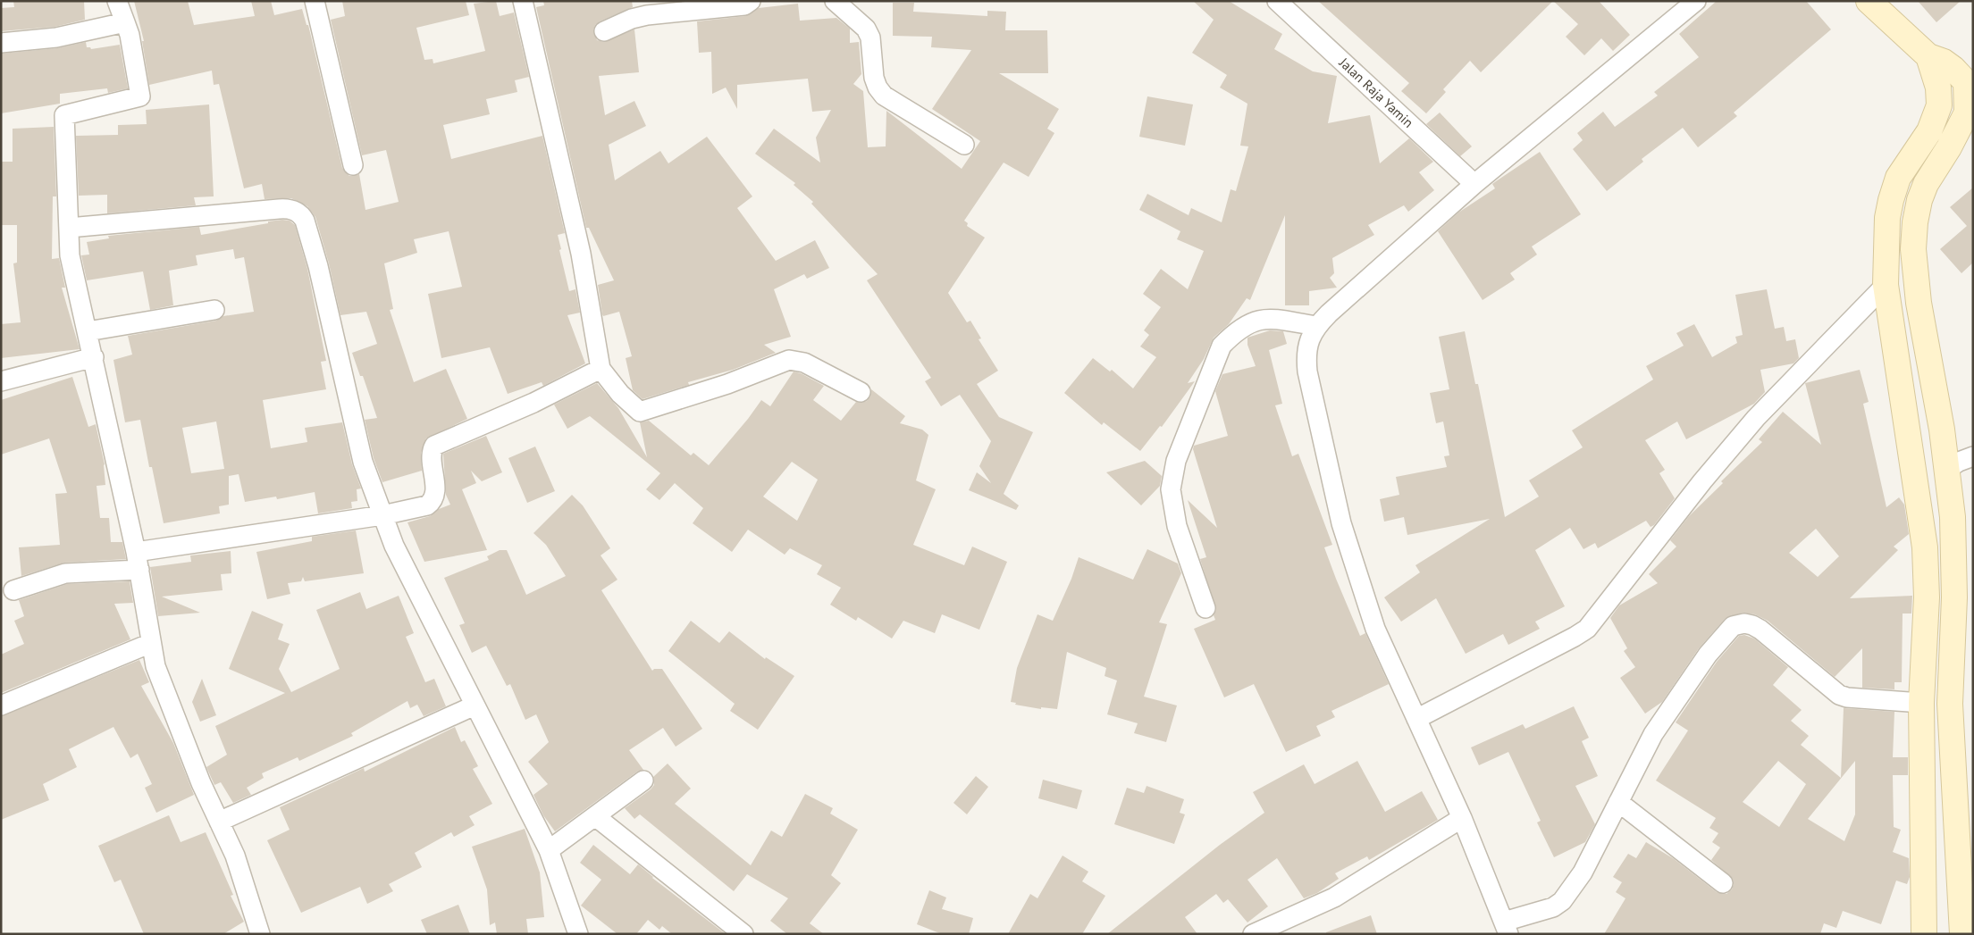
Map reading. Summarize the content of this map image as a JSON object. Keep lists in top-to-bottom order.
{
  "streets": {
    "street": ["Jalan Raja Yamin"]
  }
}
